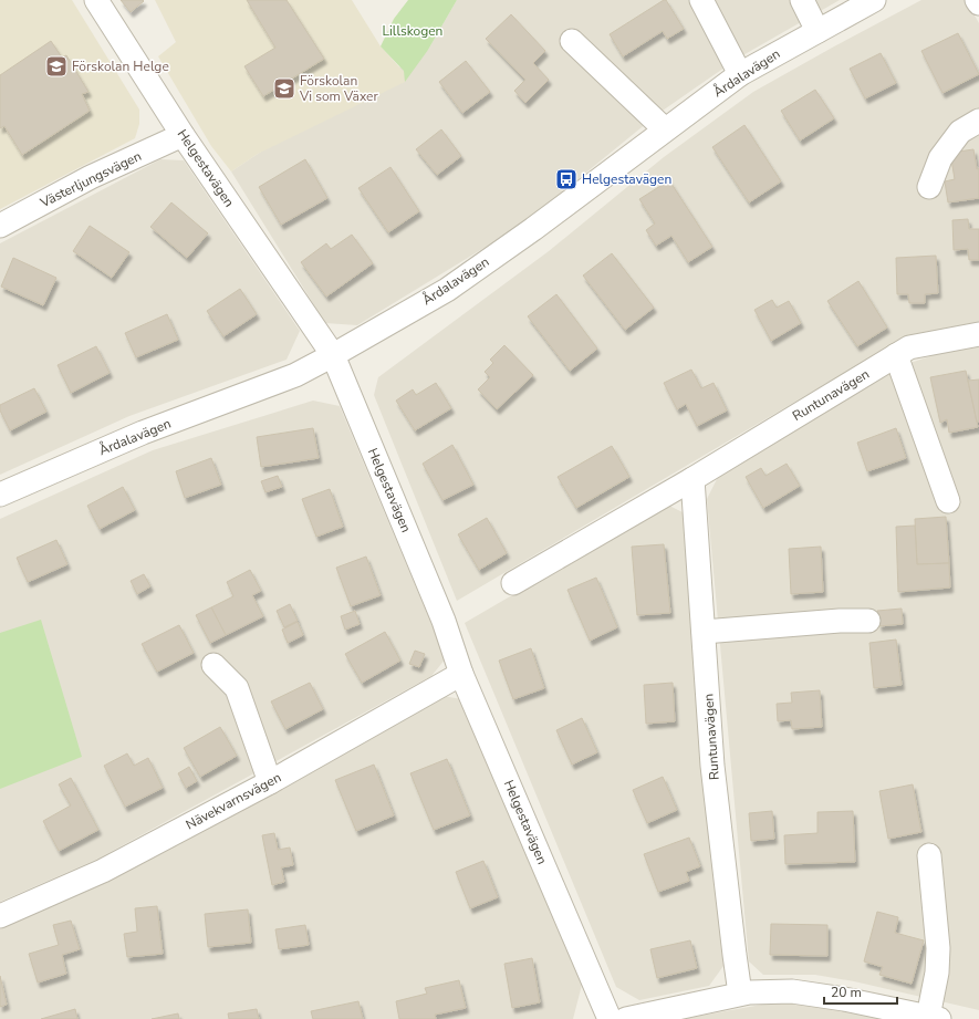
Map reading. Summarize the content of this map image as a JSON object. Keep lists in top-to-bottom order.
{
  "streets": {
    "street": [
      "Årdalavägen",
      "Helgestavägen",
      "Västerljungsvägen",
      "Runtunavägen",
      "Nävekvarnsvägen"
    ]
  },
  "crossings": [
    ["Årdalavägen", "Helgestavägen"],
    ["Helgestavägen", "Västerljungsvägen"],
    ["Helgestavägen", "Nävekvarnsvägen"]
  ],
  "parks": ["Lillskogen"],
  "places": {
    "school or university": ["Förskolan Helge", "Förskolan Vi som Växer"],
    "bus stop": ["Helgestavägen"]
  },
  "scale_bar": "20 m"
}
